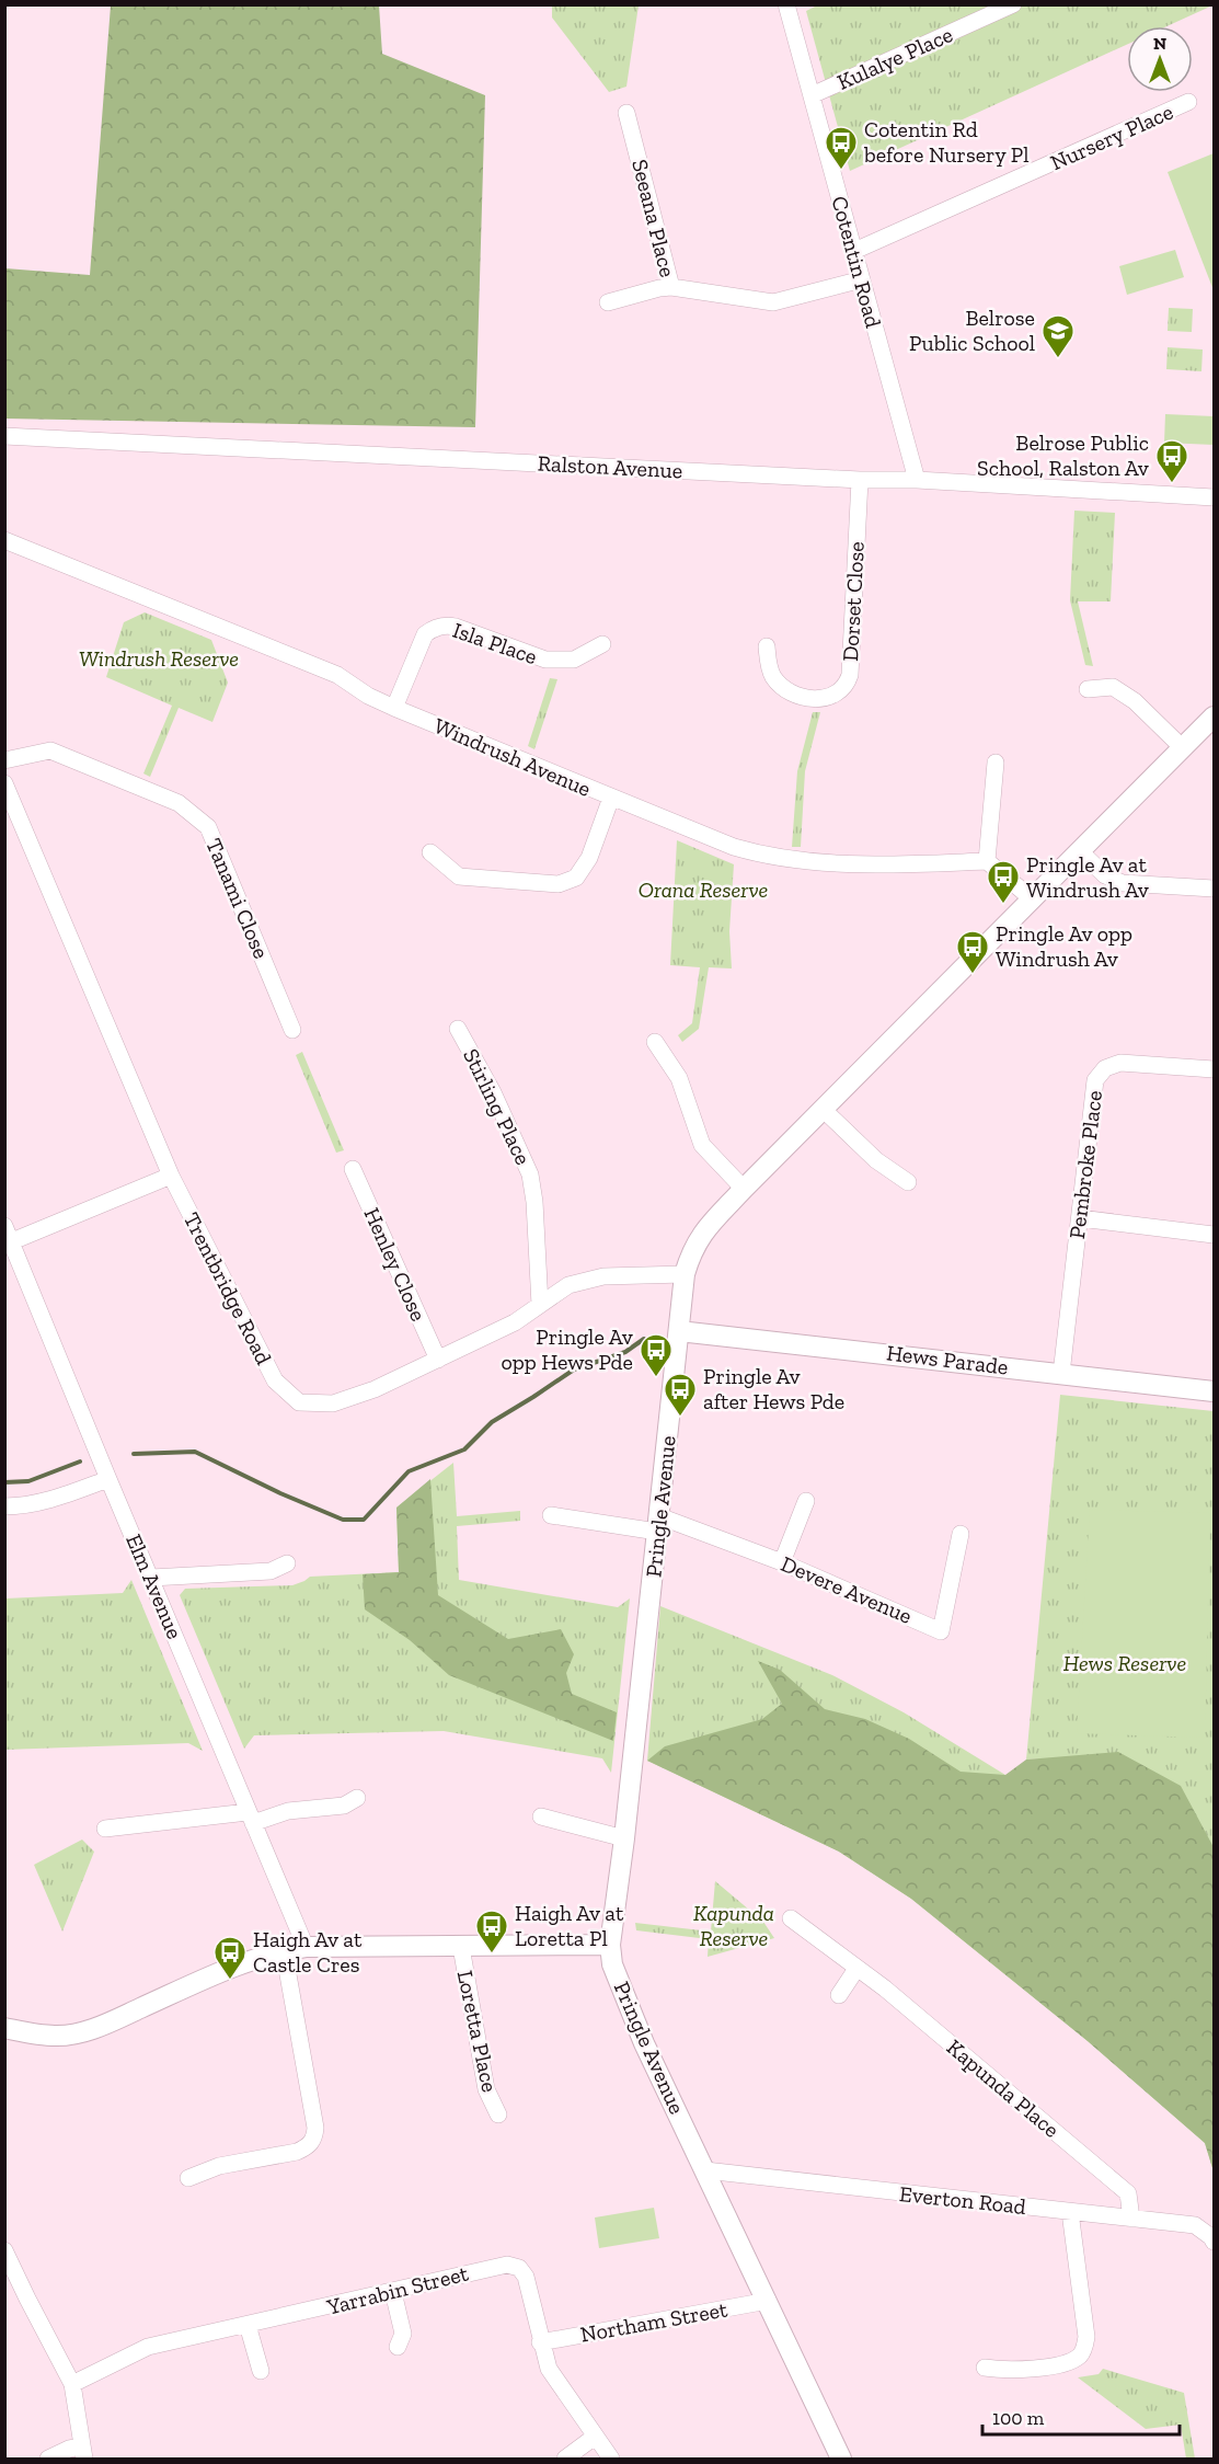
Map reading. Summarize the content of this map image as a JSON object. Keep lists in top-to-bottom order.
{
  "streets": {
    "street": [
      "Kulalye Place",
      "Nursery Place",
      "Seeana Place",
      "Cotentin Road",
      "Ralston Avenue",
      "Dorset Close",
      "Isla Place",
      "Windrush Avenue",
      "Tanami Close",
      "Stirling Place",
      "Pembroke Place",
      "Henley Close",
      "Trentbridge Road",
      "Hews Parade",
      "Pringle Avenue",
      "Elm Avenue",
      "Devere Avenue",
      "Loretta Place",
      "Kapunda Place",
      "Everton Road",
      "Yarrabin Street",
      "Northam Street"
    ]
  },
  "crossings": [
    ["Kulalye Place", "Cotentin Road"],
    ["Nursery Place", "Cotentin Road"],
    ["Seeana Place", "Cotentin Road"],
    ["Cotentin Road", "Ralston Avenue"],
    ["Ralston Avenue", "Dorset Close"],
    ["Isla Place", "Windrush Avenue"],
    ["Stirling Place", "Trentbridge Road"],
    ["Pembroke Place", "Hews Parade"],
    ["Henley Close", "Trentbridge Road"],
    ["Trentbridge Road", "Pringle Avenue"],
    ["Hews Parade", "Pringle Avenue"],
    ["Pringle Avenue", "Devere Avenue"],
    ["Pringle Avenue", "Everton Road"],
    ["Pringle Avenue", "Northam Street"],
    ["Kapunda Place", "Everton Road"],
    ["Yarrabin Street", "Northam Street"]
  ],
  "parks": [
    "Windrush Reserve",
    "Orana Reserve",
    "Hews Reserve",
    "Kapunda Reserve"
  ],
  "places": {
    "bus stop": [
      "Cotentin Rd before Nursery Pl",
      "Belrose Public School, Ralston Av",
      "Pringle Av at Windrush Av",
      "Pringle Av opp Windrush Av",
      "Pringle Av opp Hews Pde",
      "Pringle Av after Hews Pde",
      "Haigh Av at Loretta Pl",
      "Haigh Av at Castle Cres"
    ],
    "school or university": ["Belrose Public School"]
  },
  "scale_bar": "100 m",
  "north": "top"
}
